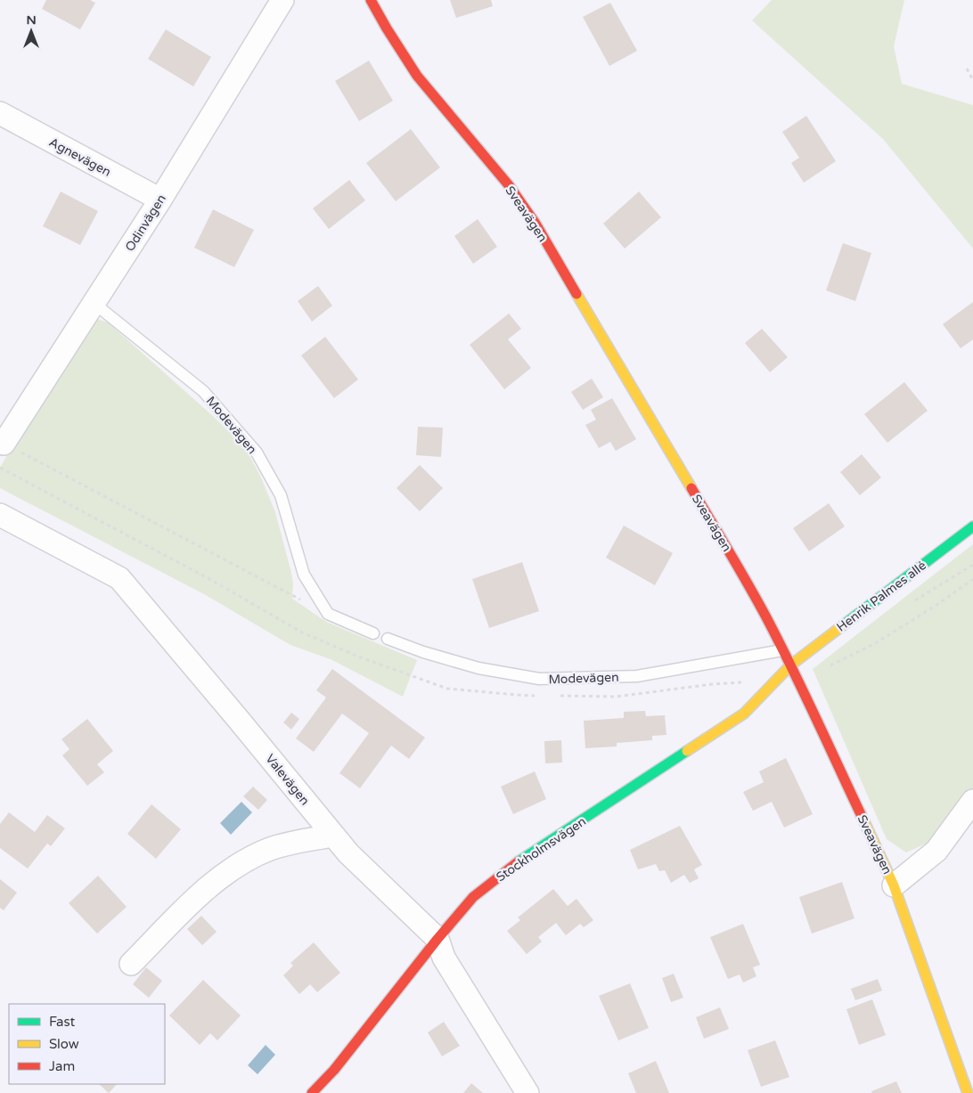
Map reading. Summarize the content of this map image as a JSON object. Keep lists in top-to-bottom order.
{
  "streets": {
    "street": [
      "Agnevägen",
      "Sveavägen",
      "Odinvägen",
      "Henrik Palmes allé",
      "Valevägen",
      "Stockholmsvägen"
    ],
    "lane": ["Modevägen"]
  },
  "crossings": [
    ["Agnevägen", "Odinvägen"],
    ["Sveavägen", "Modevägen"],
    ["Sveavägen", "Henrik Palmes allé"],
    ["Sveavägen", "Stockholmsvägen"],
    ["Odinvägen", "Modevägen"],
    ["Henrik Palmes allé", "Stockholmsvägen"],
    ["Valevägen", "Stockholmsvägen"]
  ],
  "legend": ["Fast", "Slow", "Jam"],
  "north": "top"
}
